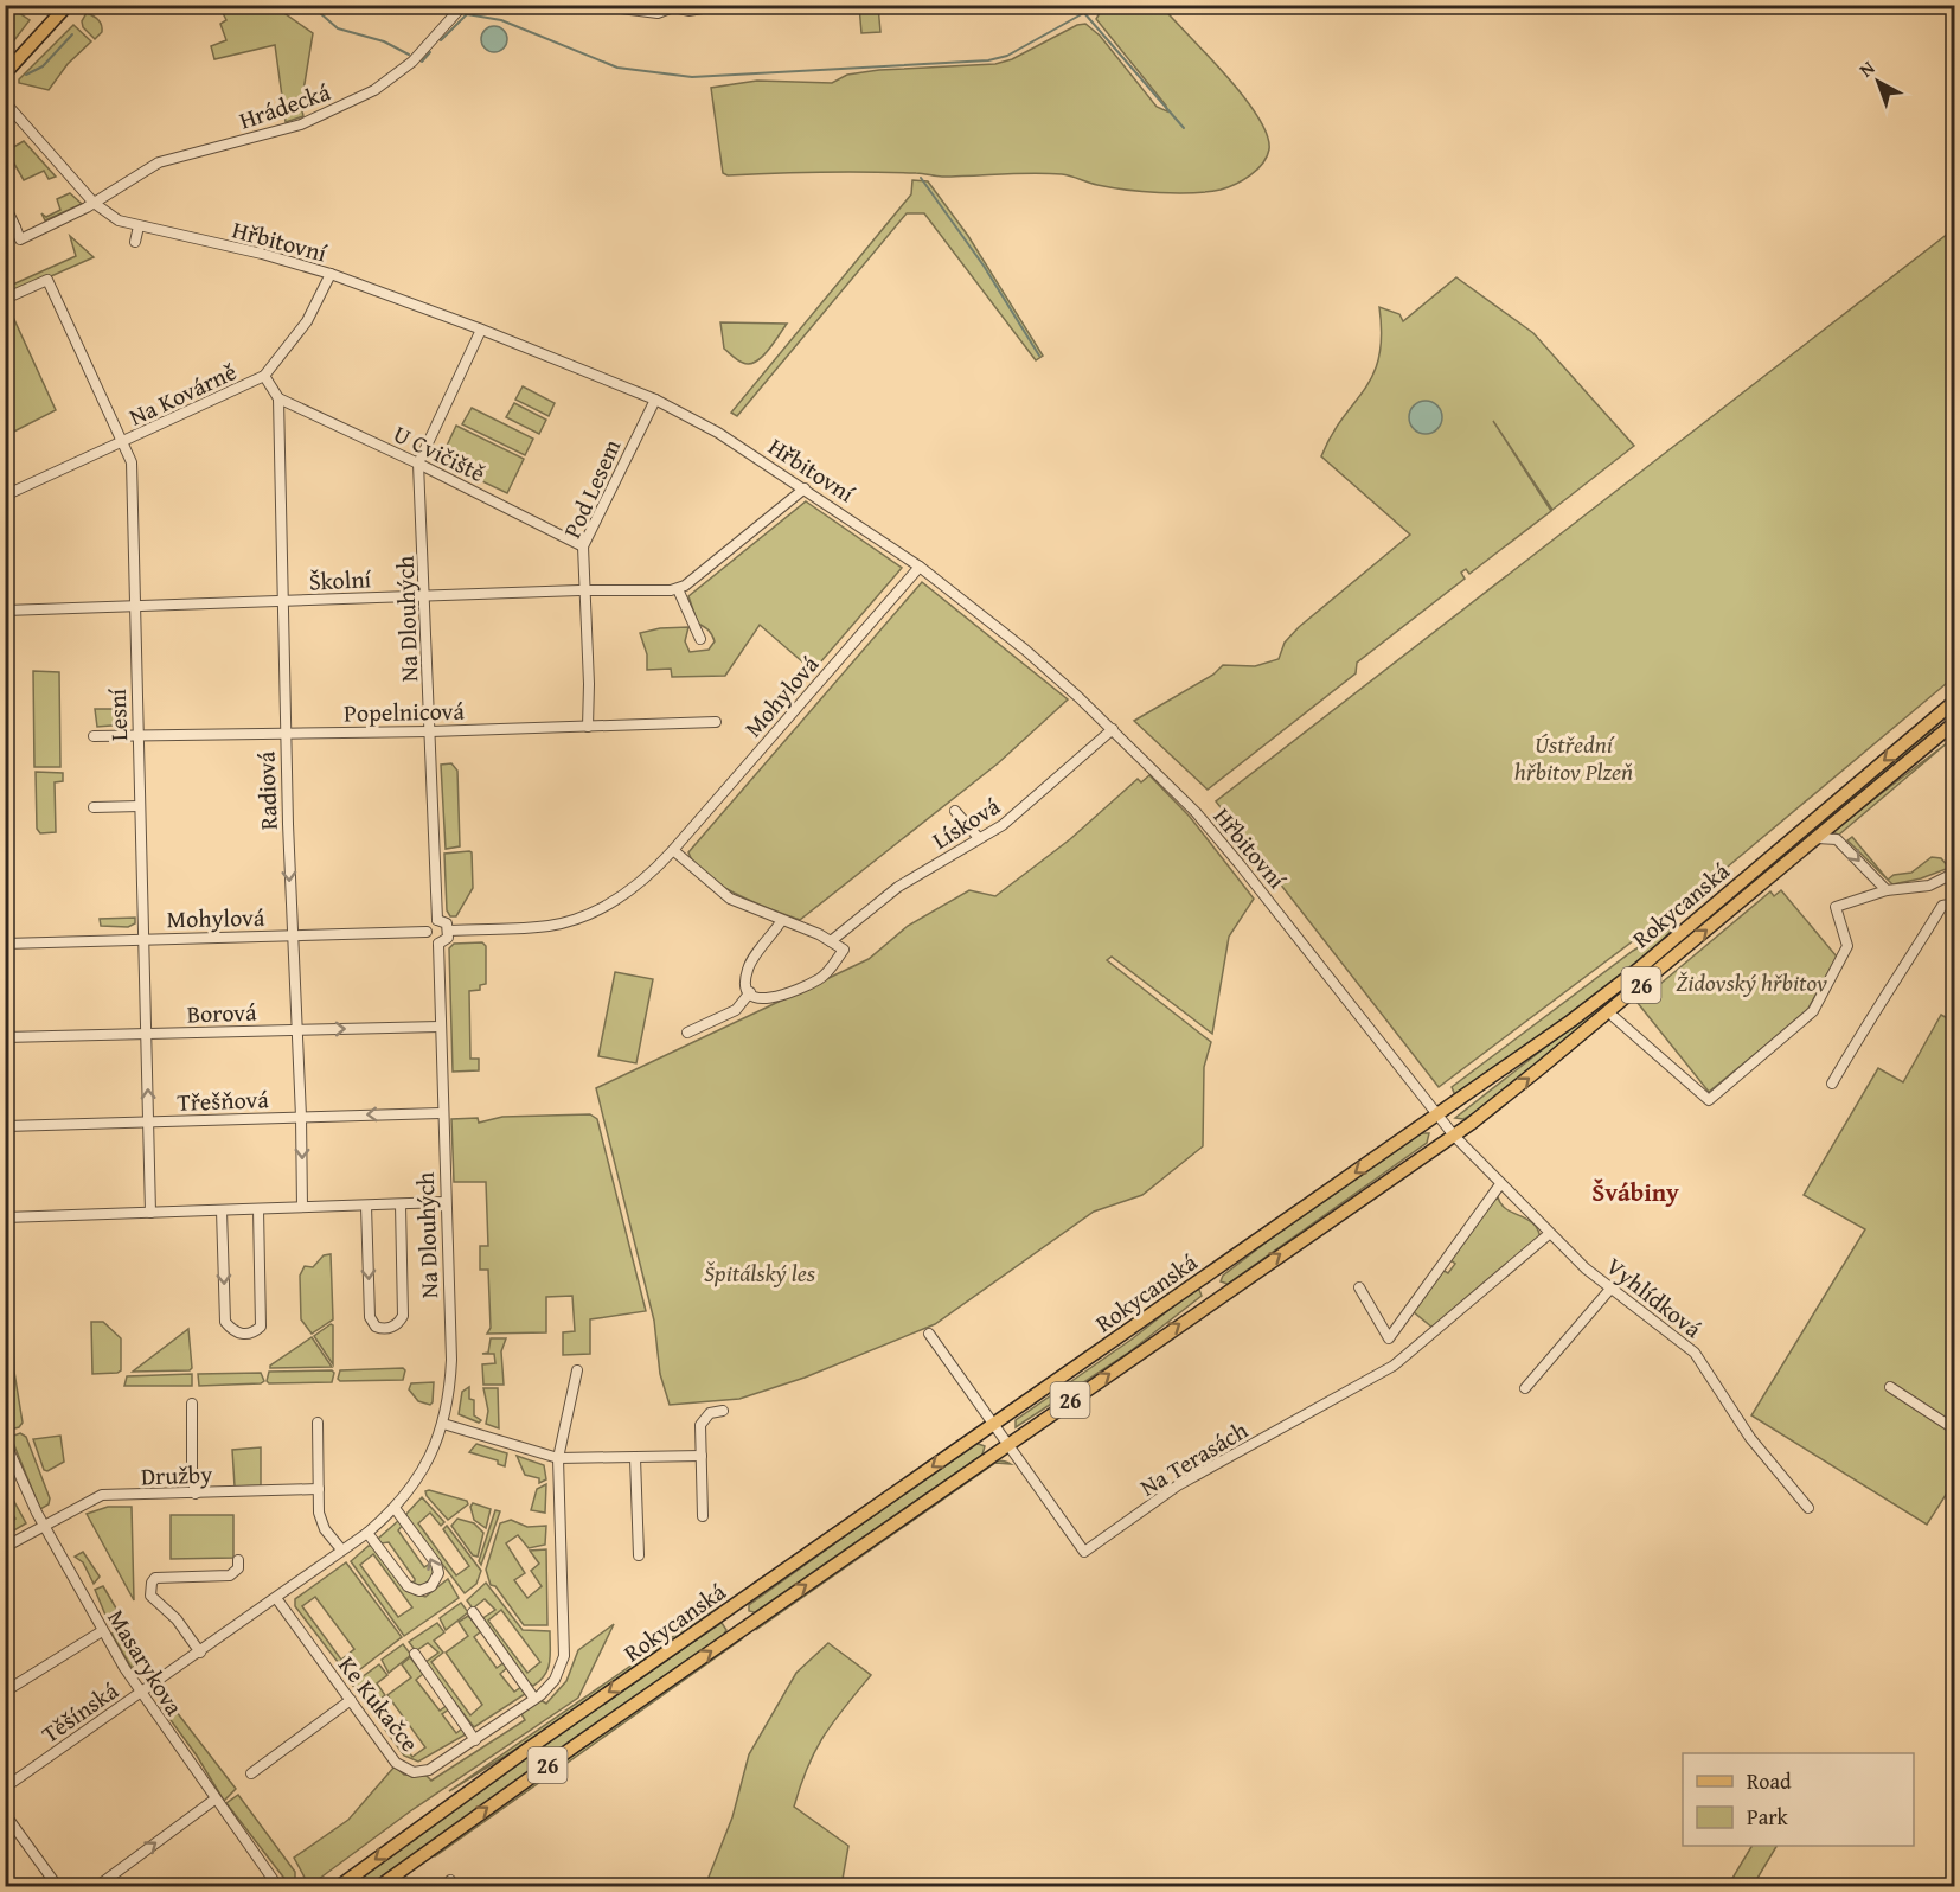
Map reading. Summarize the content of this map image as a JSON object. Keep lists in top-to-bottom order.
{
  "streets": {
    "main road": ["Rokycanská", "26"],
    "street": [
      "Hrádecká",
      "Hřbitovní",
      "Na Kovárně",
      "U Cvičiště",
      "Pod Lesem",
      "Školní",
      "Na Dlouhých",
      "Mohylová",
      "Popelnicová",
      "Lesní",
      "Radiová",
      "Lísková",
      "Borová",
      "Třešňová",
      "Vyhlídková",
      "Na Terasách",
      "Družby",
      "Masarykova",
      "Ke Kukačce",
      "Těšínská"
    ]
  },
  "crossings": [
    ["Hrádecká", "Hřbitovní"],
    ["Hřbitovní", "Na Kovárně"],
    ["Hřbitovní", "Pod Lesem"],
    ["Hřbitovní", "Na Dlouhých"],
    ["Hřbitovní", "Mohylová"],
    ["Hřbitovní", "Lísková"],
    ["Hřbitovní", "Rokycanská"],
    ["Hřbitovní", "Vyhlídková"],
    ["Na Kovárně", "Lesní"],
    ["U Cvičiště", "Pod Lesem"],
    ["U Cvičiště", "Na Dlouhých"],
    ["U Cvičiště", "Radiová"],
    ["Pod Lesem", "Školní"],
    ["Pod Lesem", "Popelnicová"],
    ["Školní", "Na Dlouhých"],
    ["Školní", "Lesní"],
    ["Školní", "Radiová"],
    ["Na Dlouhých", "Mohylová"],
    ["Na Dlouhých", "Popelnicová"],
    ["Na Dlouhých", "Borová"],
    ["Na Dlouhých", "Třešňová"],
    ["Na Dlouhých", "Masarykova"],
    ["Na Dlouhých", "Ke Kukačce"],
    ["Na Dlouhých", "Těšínská"],
    ["Mohylová", "Lesní"],
    ["Mohylová", "Radiová"],
    ["Popelnicová", "Lesní"],
    ["Popelnicová", "Radiová"],
    ["Lesní", "Borová"],
    ["Lesní", "Třešňová"],
    ["Radiová", "Borová"],
    ["Radiová", "Třešňová"],
    ["Rokycanská", "Vyhlídková"],
    ["Rokycanská", "Na Terasách"],
    ["Vyhlídková", "Na Terasách"],
    ["Družby", "Masarykova"],
    ["Masarykova", "Těšínská"]
  ],
  "one_way": ["Radiová"],
  "districts": ["Švábiny"],
  "parks": ["Ústřední hřbitov Plzeň", "Židovský hřbitov", "Špitálský les"],
  "legend": ["Road", "Park"],
  "north": "top left"
}
